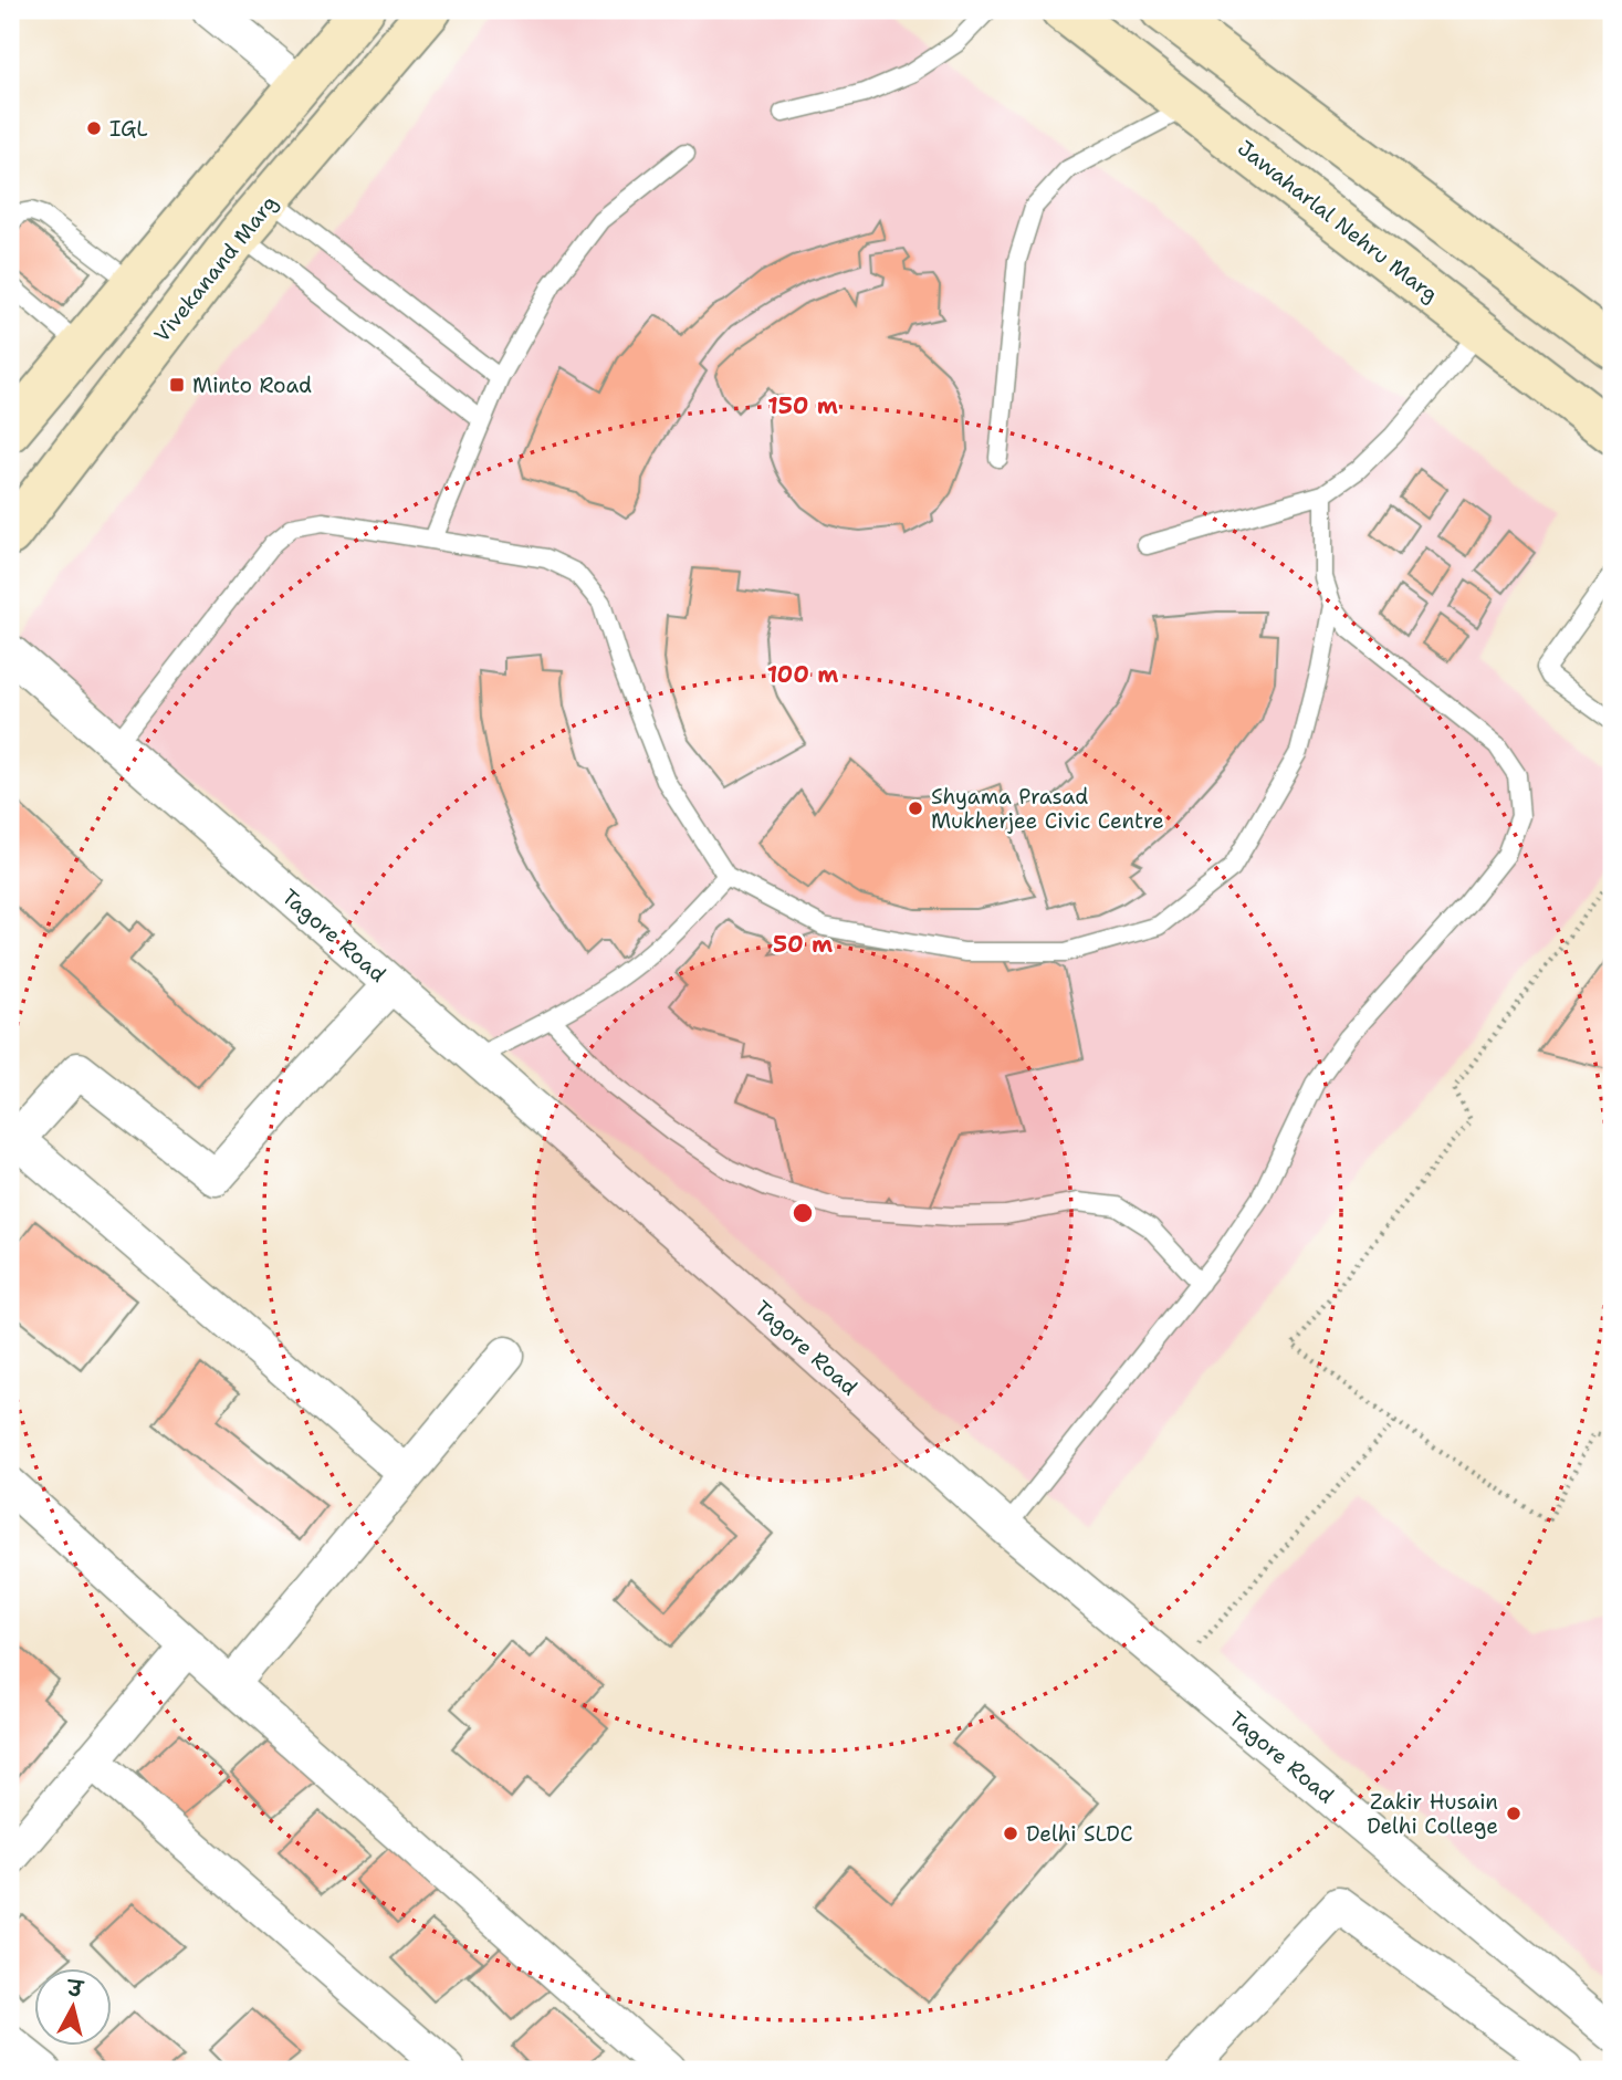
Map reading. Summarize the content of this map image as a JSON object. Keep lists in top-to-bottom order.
{
  "streets": {
    "main road": ["Jawaharlal Nehru Marg", "Vivekanand Marg"],
    "street": ["Tagore Road"]
  },
  "places": {
    "other": [
      "IGL",
      "Shyama Prasad Mukherjee Civic Centre",
      "Zakir Husain Delhi College",
      "Delhi SLDC"
    ],
    "transit": ["Minto Road"]
  },
  "north": "top",
  "rings": ["150 m", "100 m", "50 m"]
}
